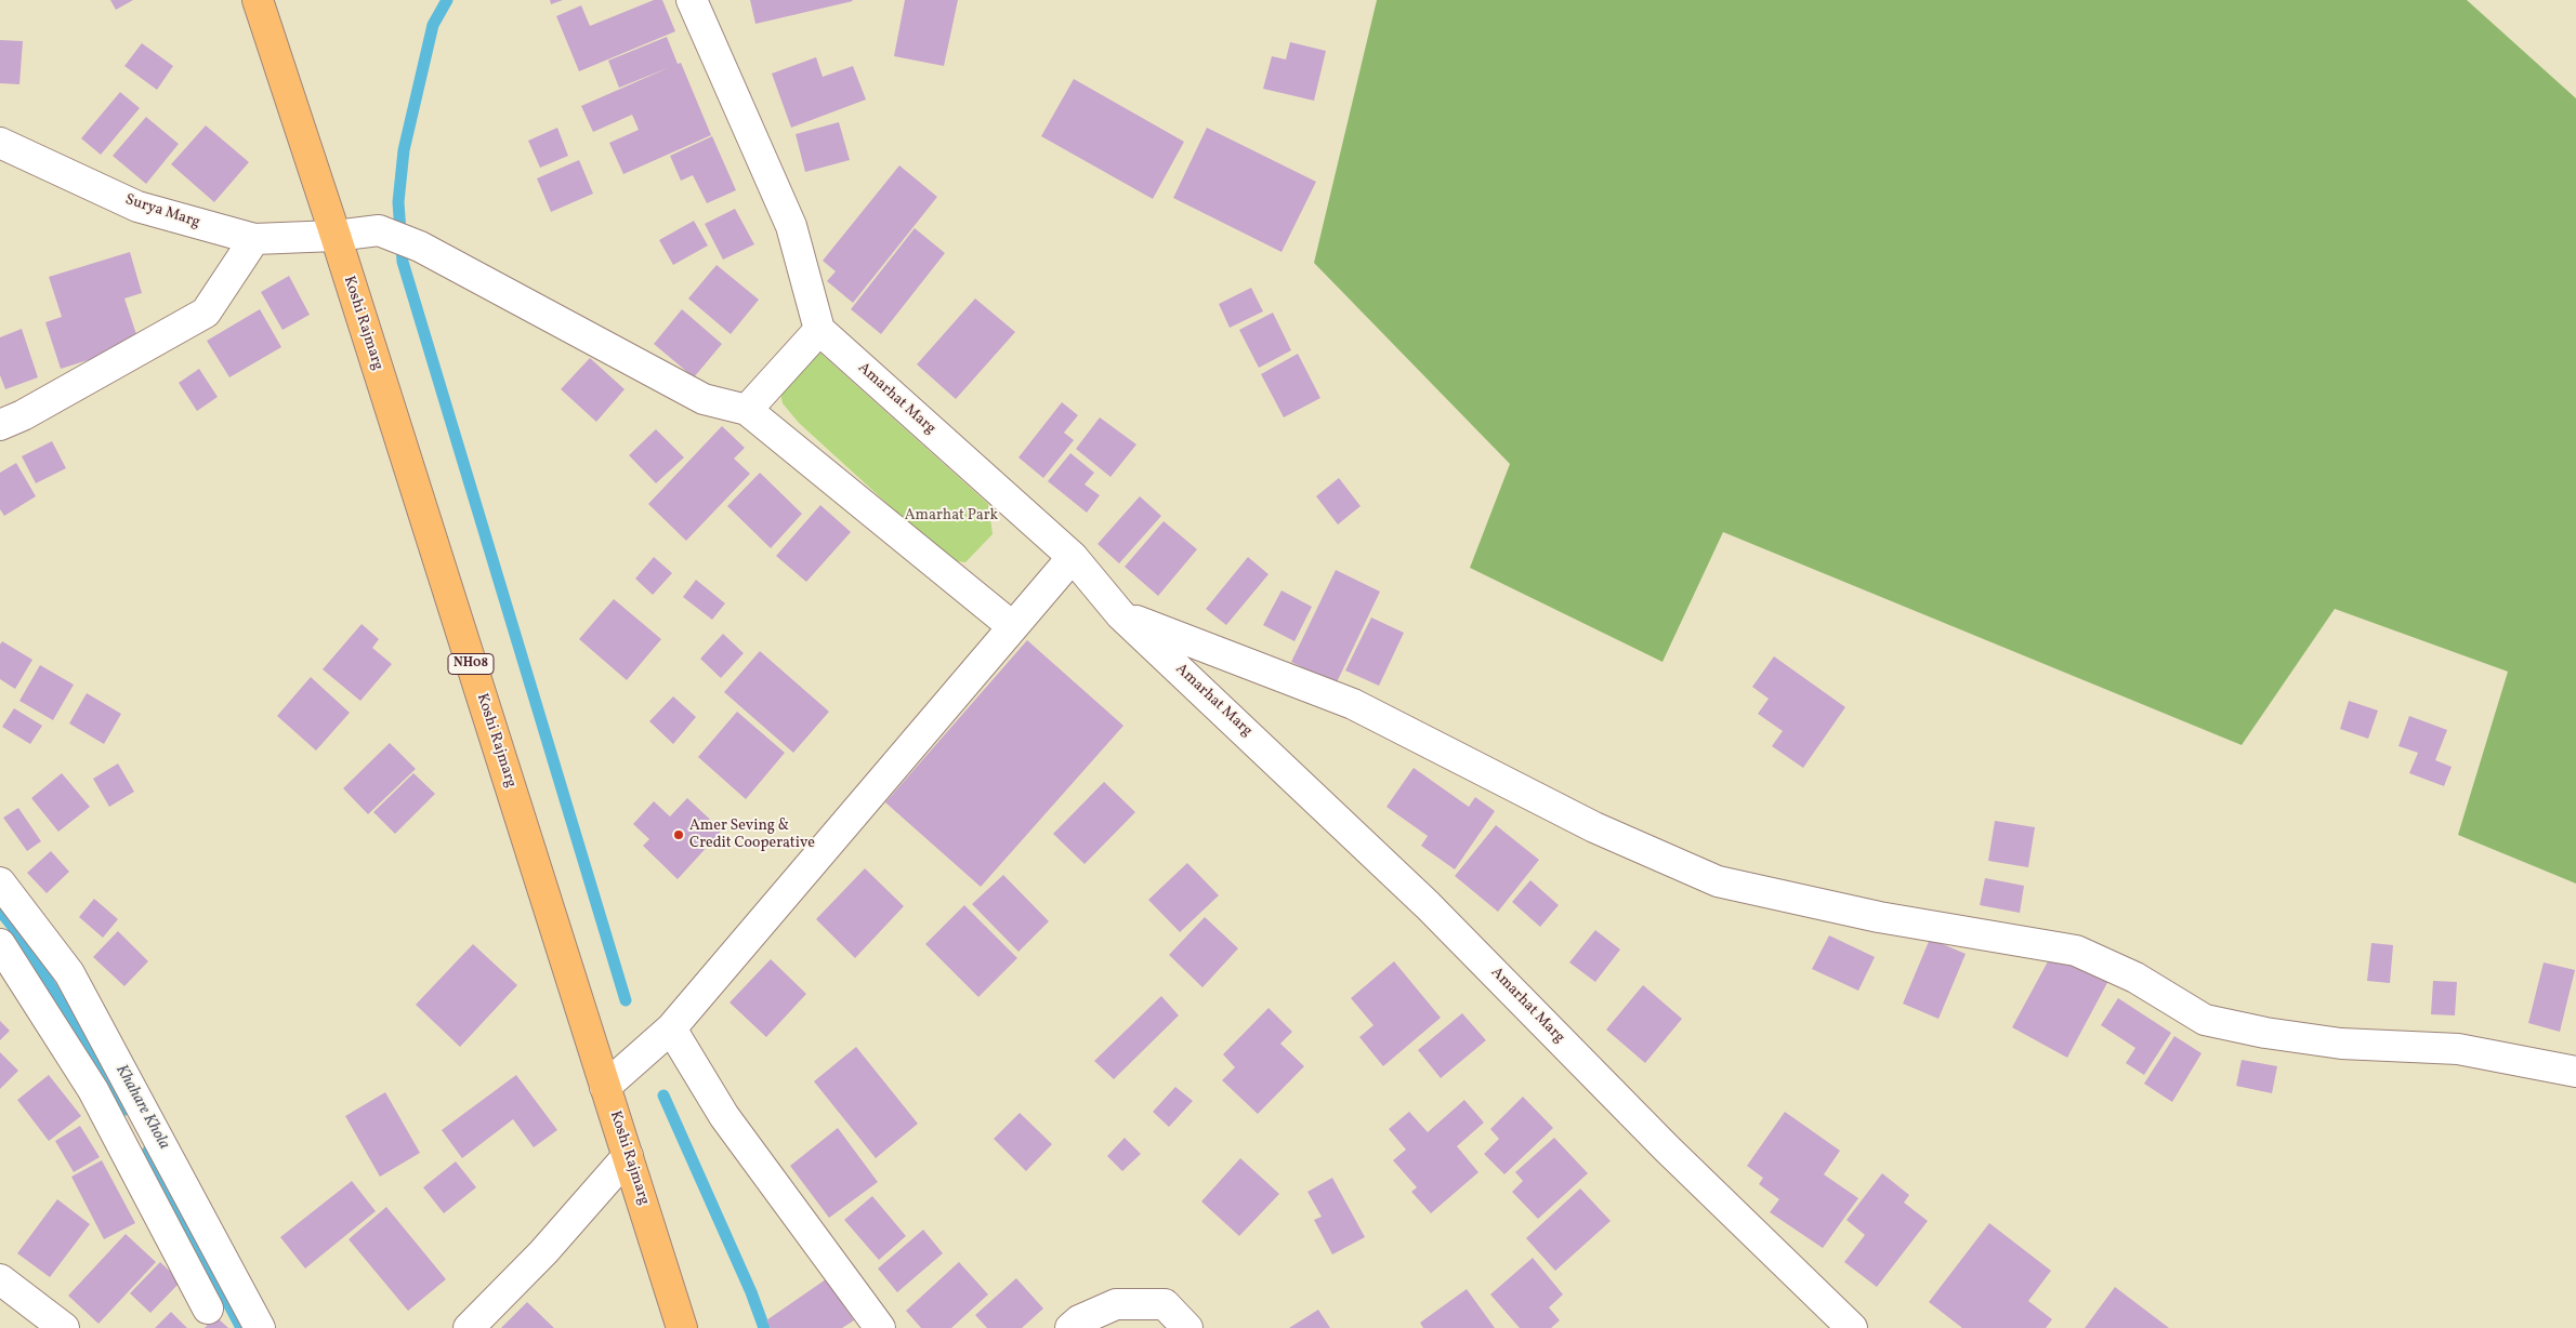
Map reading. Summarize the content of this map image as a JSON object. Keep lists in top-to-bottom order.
{
  "streets": {
    "main road": ["Koshi Rajmarg", "NH08"],
    "street": ["Surya Marg", "Amarhat Marg"]
  },
  "crossings": [
    ["Surya Marg", "Koshi Rajmarg"]
  ],
  "water": ["Khahare Khola"],
  "parks": ["Amarhat Park"],
  "places": ["Amer Seving & Credit Cooperative"]
}
